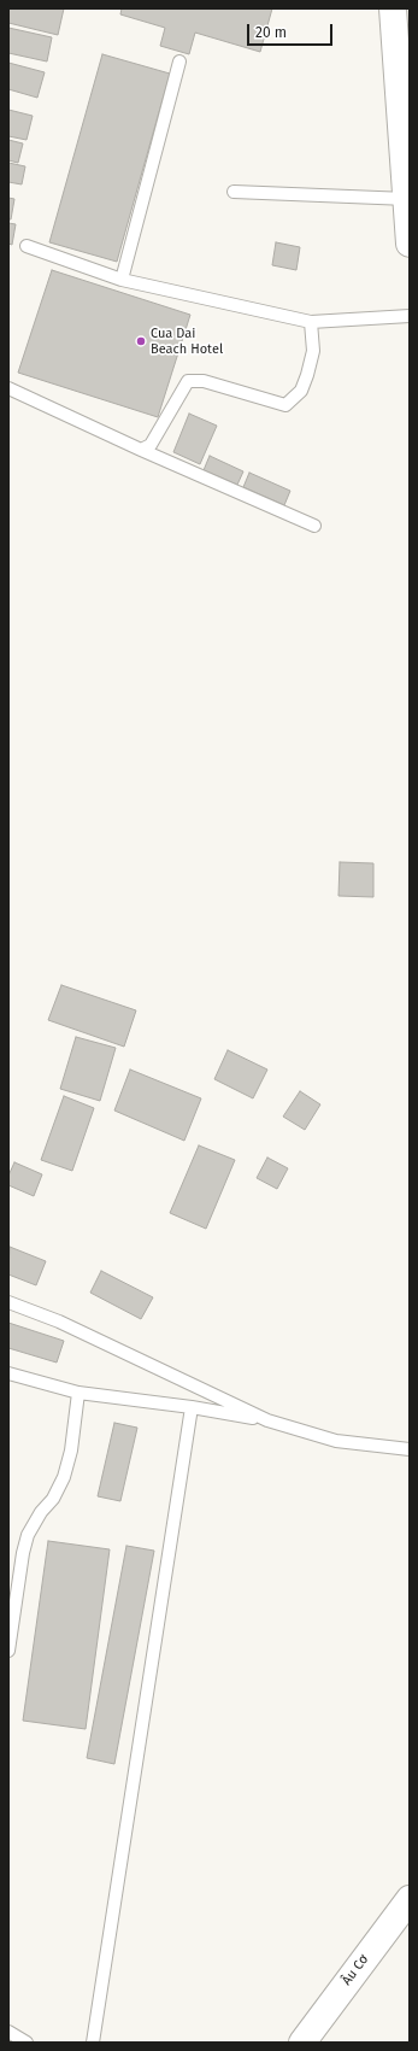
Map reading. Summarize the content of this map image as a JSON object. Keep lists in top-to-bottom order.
{
  "streets": {
    "main road": ["Âu Cơ"]
  },
  "places": ["Cua Dai Beach Hotel"],
  "scale_bar": "20 m"
}
